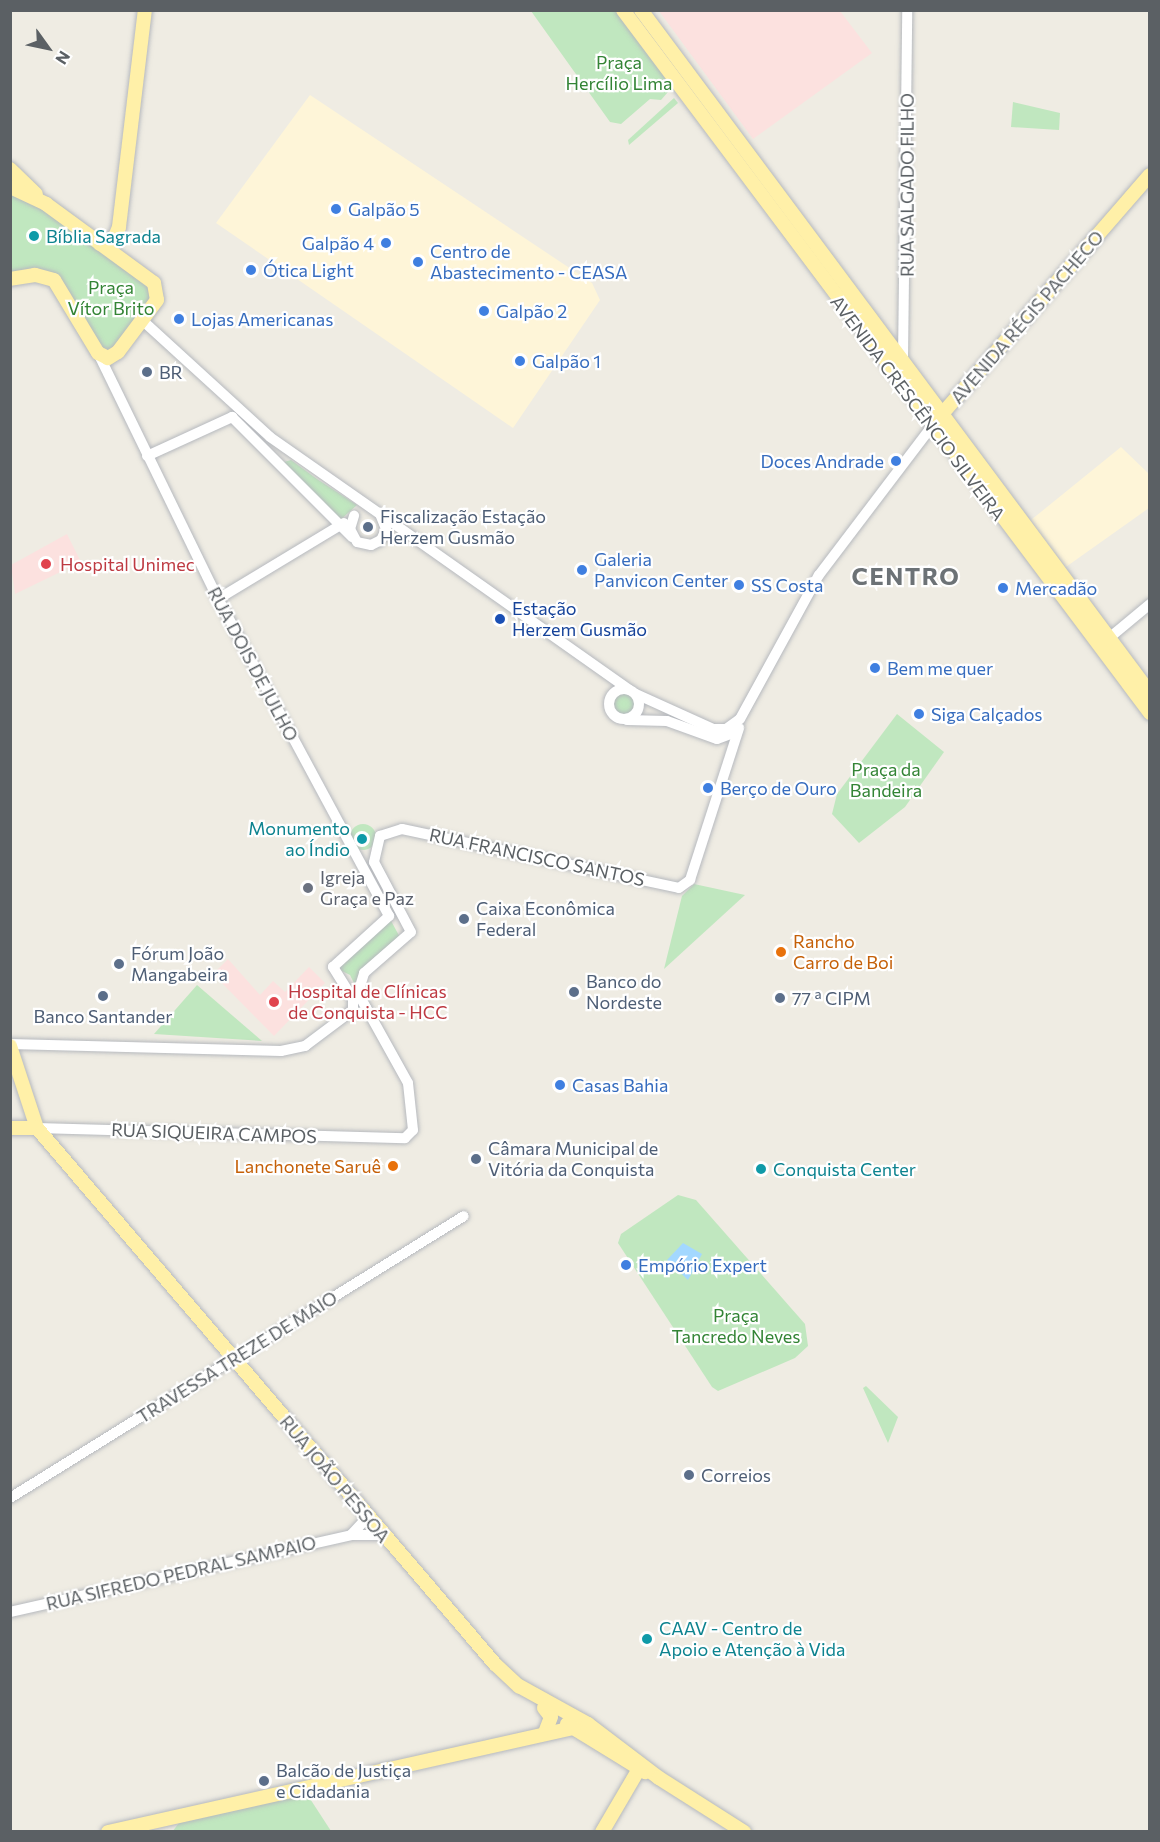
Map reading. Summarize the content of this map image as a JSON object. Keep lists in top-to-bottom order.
{
  "streets": {
    "main road": [
      "AVENIDA RÉGIS PACHECO",
      "AVENIDA CRESCÊNCIO SILVEIRA",
      "RUA SIQUEIRA CAMPOS",
      "RUA JOÃO PESSOA"
    ],
    "street": [
      "RUA SALGADO FILHO",
      "RUA DOIS DE JULHO",
      "RUA FRANCISCO SANTOS",
      "TRAVESSA TREZE DE MAIO",
      "RUA SIFREDO PEDRAL SAMPAIO"
    ]
  },
  "crossings": [
    ["RUA SALGADO FILHO", "AVENIDA CRESCÊNCIO SILVEIRA"],
    ["AVENIDA RÉGIS PACHECO", "AVENIDA CRESCÊNCIO SILVEIRA"],
    ["RUA FRANCISCO SANTOS", "RUA SIQUEIRA CAMPOS"],
    ["RUA SIQUEIRA CAMPOS", "RUA JOÃO PESSOA"],
    ["TRAVESSA TREZE DE MAIO", "RUA JOÃO PESSOA"],
    ["RUA JOÃO PESSOA", "RUA SIFREDO PEDRAL SAMPAIO"]
  ],
  "districts": ["CENTRO"],
  "parks": [
    "Praça Hercílio Lima",
    "Praça Vítor Brito",
    "Praça da Bandeira",
    "Praça Tancredo Neves"
  ],
  "places": [
    "Galpão 5",
    "Bíblia Sagrada",
    "Galpão 4",
    "Centro de Abastecimento - CEASA",
    "Ótica Light",
    "Galpão 2",
    "Lojas Americanas",
    "Galpão 1",
    "BR",
    "Doces Andrade",
    "Fiscalização Estação Herzem Gusmão",
    "Hospital Unimec",
    "Galeria Panvicon Center",
    "SS Costa",
    "Mercadão",
    "Estação Herzem Gusmão",
    "Bem me quer",
    "Siga Calçados",
    "Berço de Ouro",
    "Monumento ao Índio",
    "Igreja Graça e Paz",
    "Caixa Econômica Federal",
    "Rancho Carro de Boi",
    "Fórum João Mangabeira",
    "Banco do Nordeste",
    "Banco Santander",
    "77 ª CIPM",
    "Hospital de Clínicas de Conquista - HCC",
    "Casas Bahia",
    "Câmara Municipal de Vitória da Conquista",
    "Lanchonete Saruê",
    "Conquista Center",
    "Empório Expert",
    "Correios",
    "CAAV - Centro de Apoio e Atenção à Vida",
    "Balcão de Justiça e Cidadania"
  ],
  "north": "bottom right"
}
